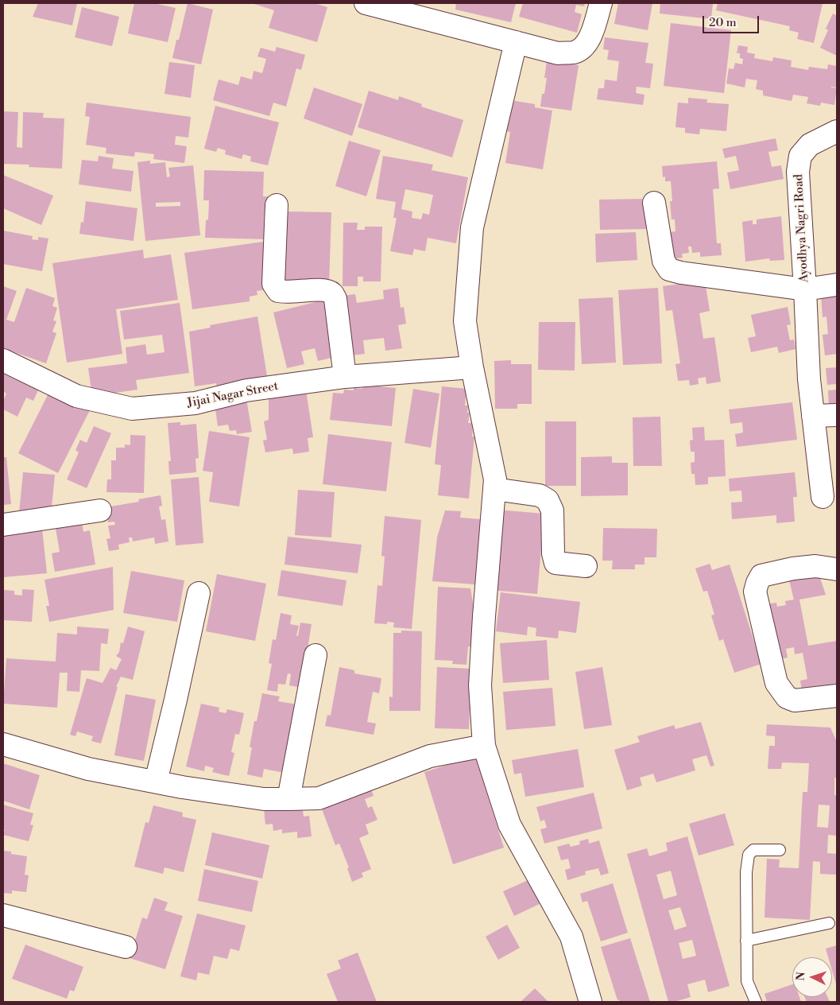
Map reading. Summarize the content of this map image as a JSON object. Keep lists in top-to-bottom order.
{
  "streets": {
    "street": ["Ayodhya Nagri Road", "Jijai Nagar Street"]
  },
  "scale_bar": "20 m",
  "north": "left"
}
